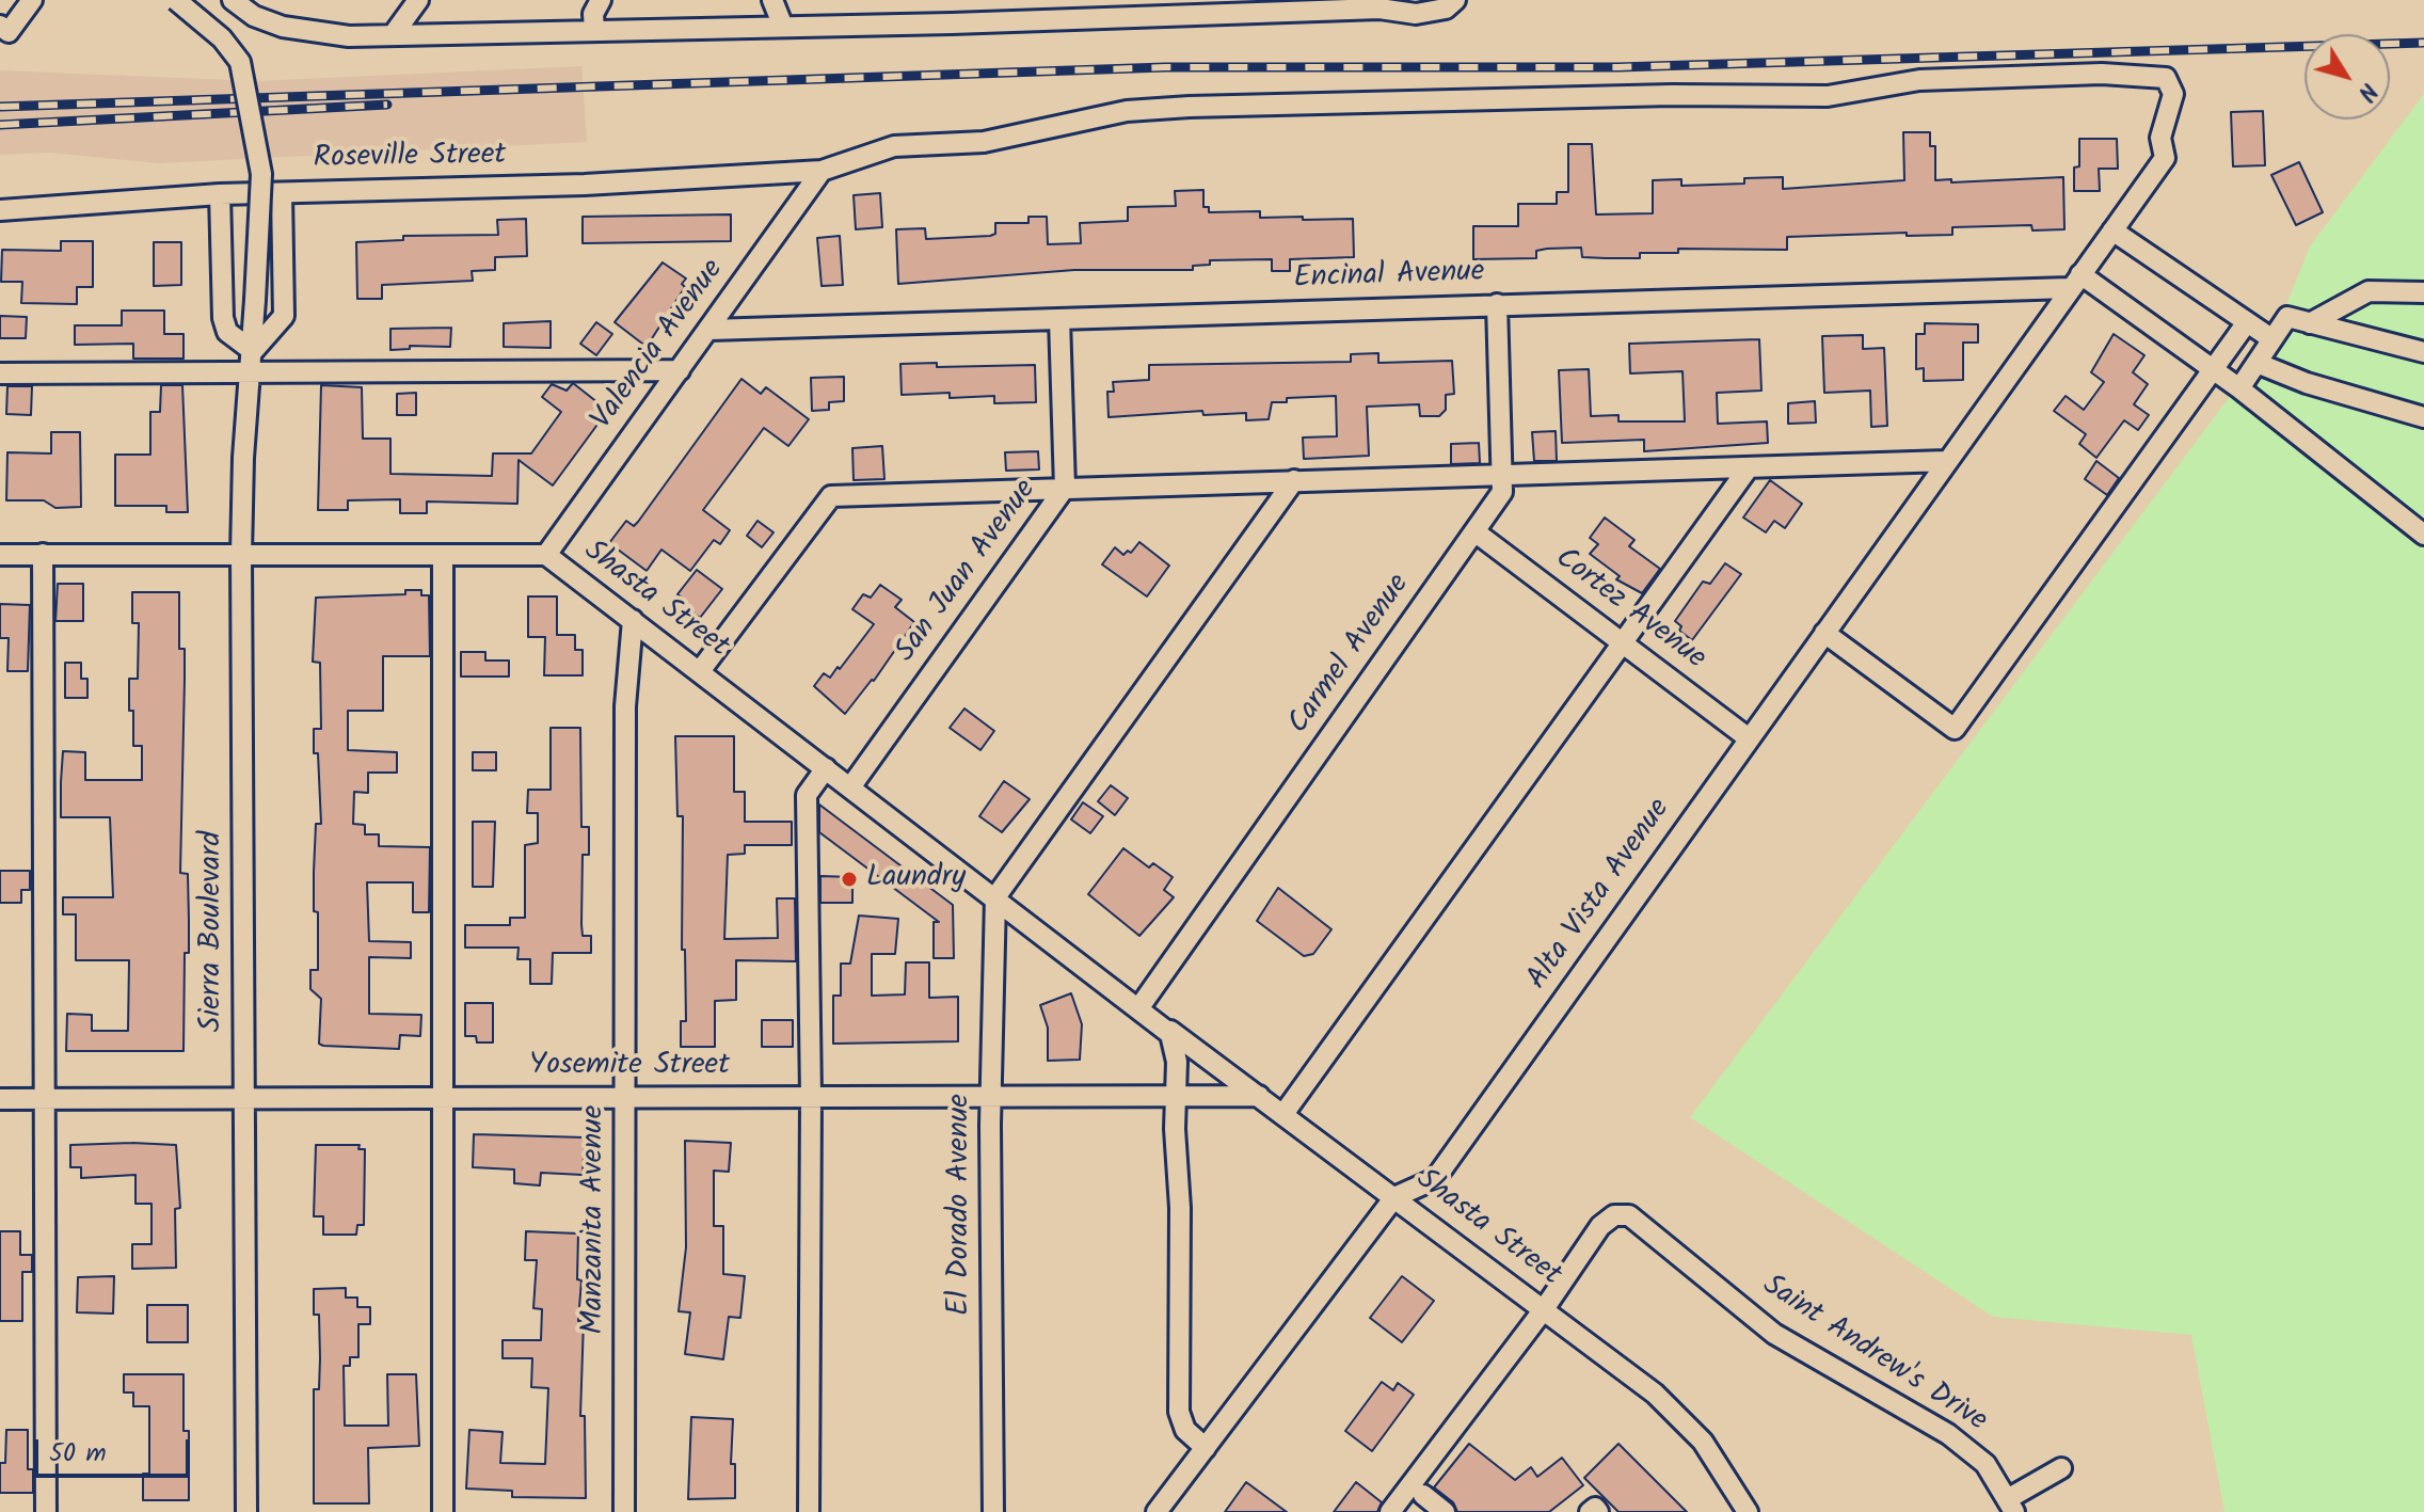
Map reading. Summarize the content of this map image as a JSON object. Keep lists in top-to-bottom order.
{
  "streets": {
    "street": [
      "Roseville Street",
      "Encinal Avenue",
      "Valencia Avenue",
      "San Juan Avenue",
      "Shasta Street",
      "Cortez Avenue",
      "Carmel Avenue",
      "Alta Vista Avenue",
      "Sierra Boulevard",
      "Yosemite Street",
      "El Dorado Avenue",
      "Manzanita Avenue",
      "Saint Andrew's Drive"
    ]
  },
  "crossings": [
    ["Roseville Street", "Valencia Avenue"],
    ["Roseville Street", "Alta Vista Avenue"],
    ["Encinal Avenue", "Valencia Avenue"],
    ["Encinal Avenue", "San Juan Avenue"],
    ["Encinal Avenue", "Carmel Avenue"],
    ["Encinal Avenue", "Alta Vista Avenue"],
    ["Valencia Avenue", "Shasta Street"],
    ["San Juan Avenue", "Shasta Street"],
    ["Shasta Street", "Carmel Avenue"],
    ["Shasta Street", "Alta Vista Avenue"],
    ["Shasta Street", "Sierra Boulevard"],
    ["Shasta Street", "Yosemite Street"],
    ["Shasta Street", "El Dorado Avenue"],
    ["Shasta Street", "Manzanita Avenue"],
    ["Shasta Street", "Saint Andrew's Drive"],
    ["Cortez Avenue", "Carmel Avenue"],
    ["Cortez Avenue", "Alta Vista Avenue"],
    ["Sierra Boulevard", "Yosemite Street"],
    ["Yosemite Street", "El Dorado Avenue"],
    ["Yosemite Street", "Manzanita Avenue"]
  ],
  "places": ["Laundry"],
  "scale_bar": "50 m",
  "north": "bottom right"
}
